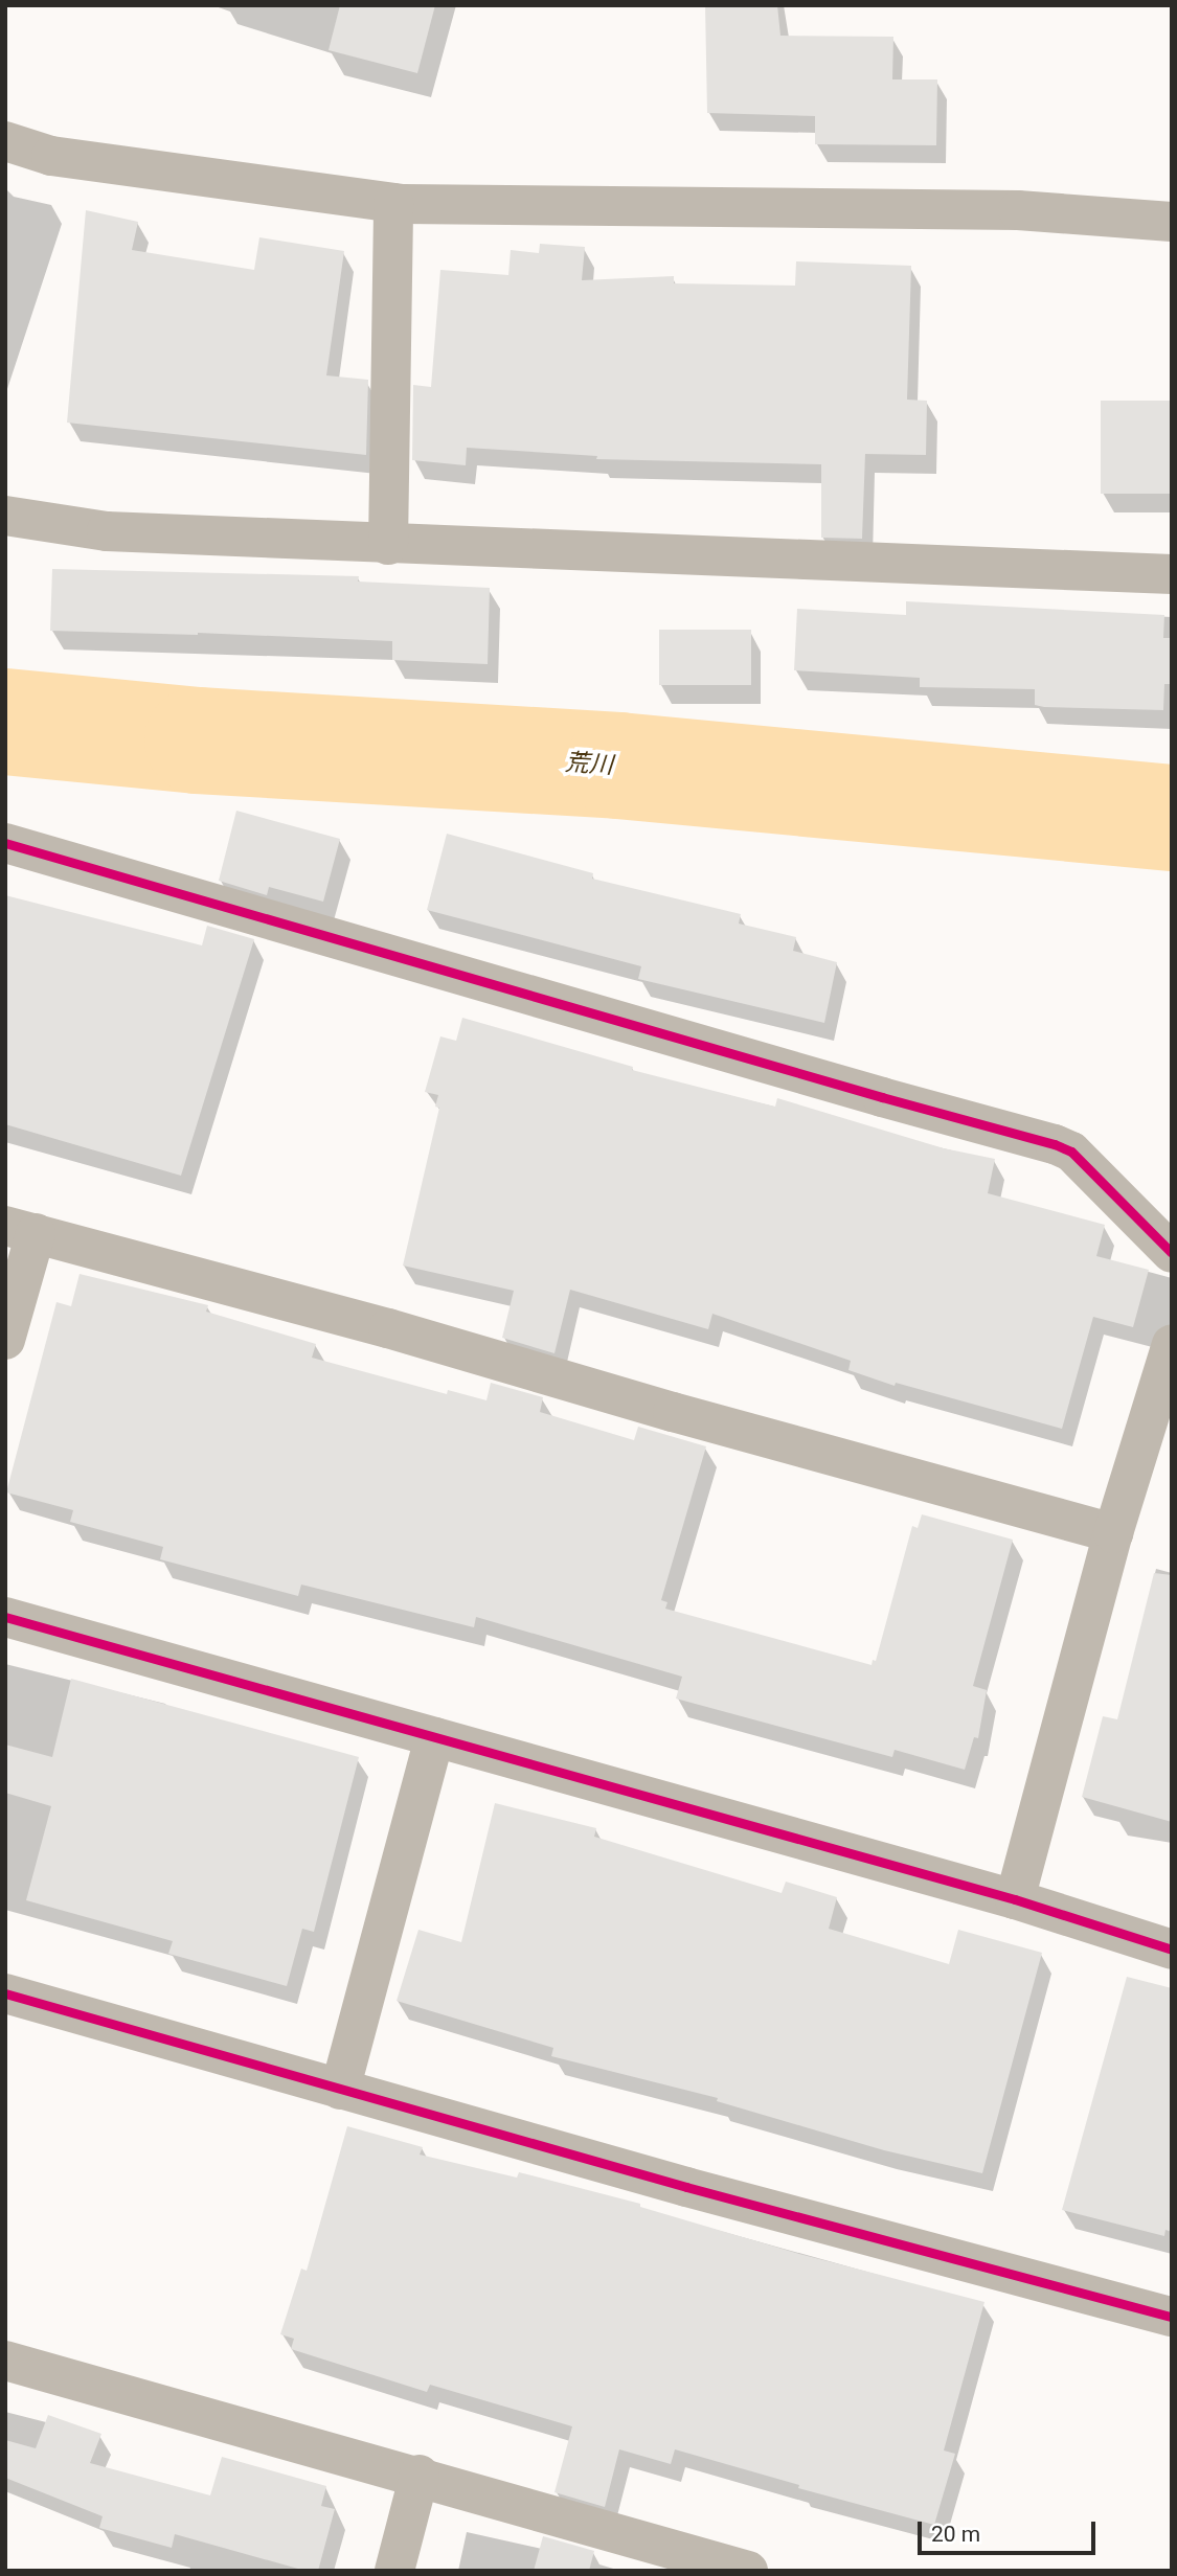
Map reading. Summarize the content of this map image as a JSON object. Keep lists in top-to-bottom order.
{
  "water": ["荒川"],
  "scale_bar": "20 m"
}
